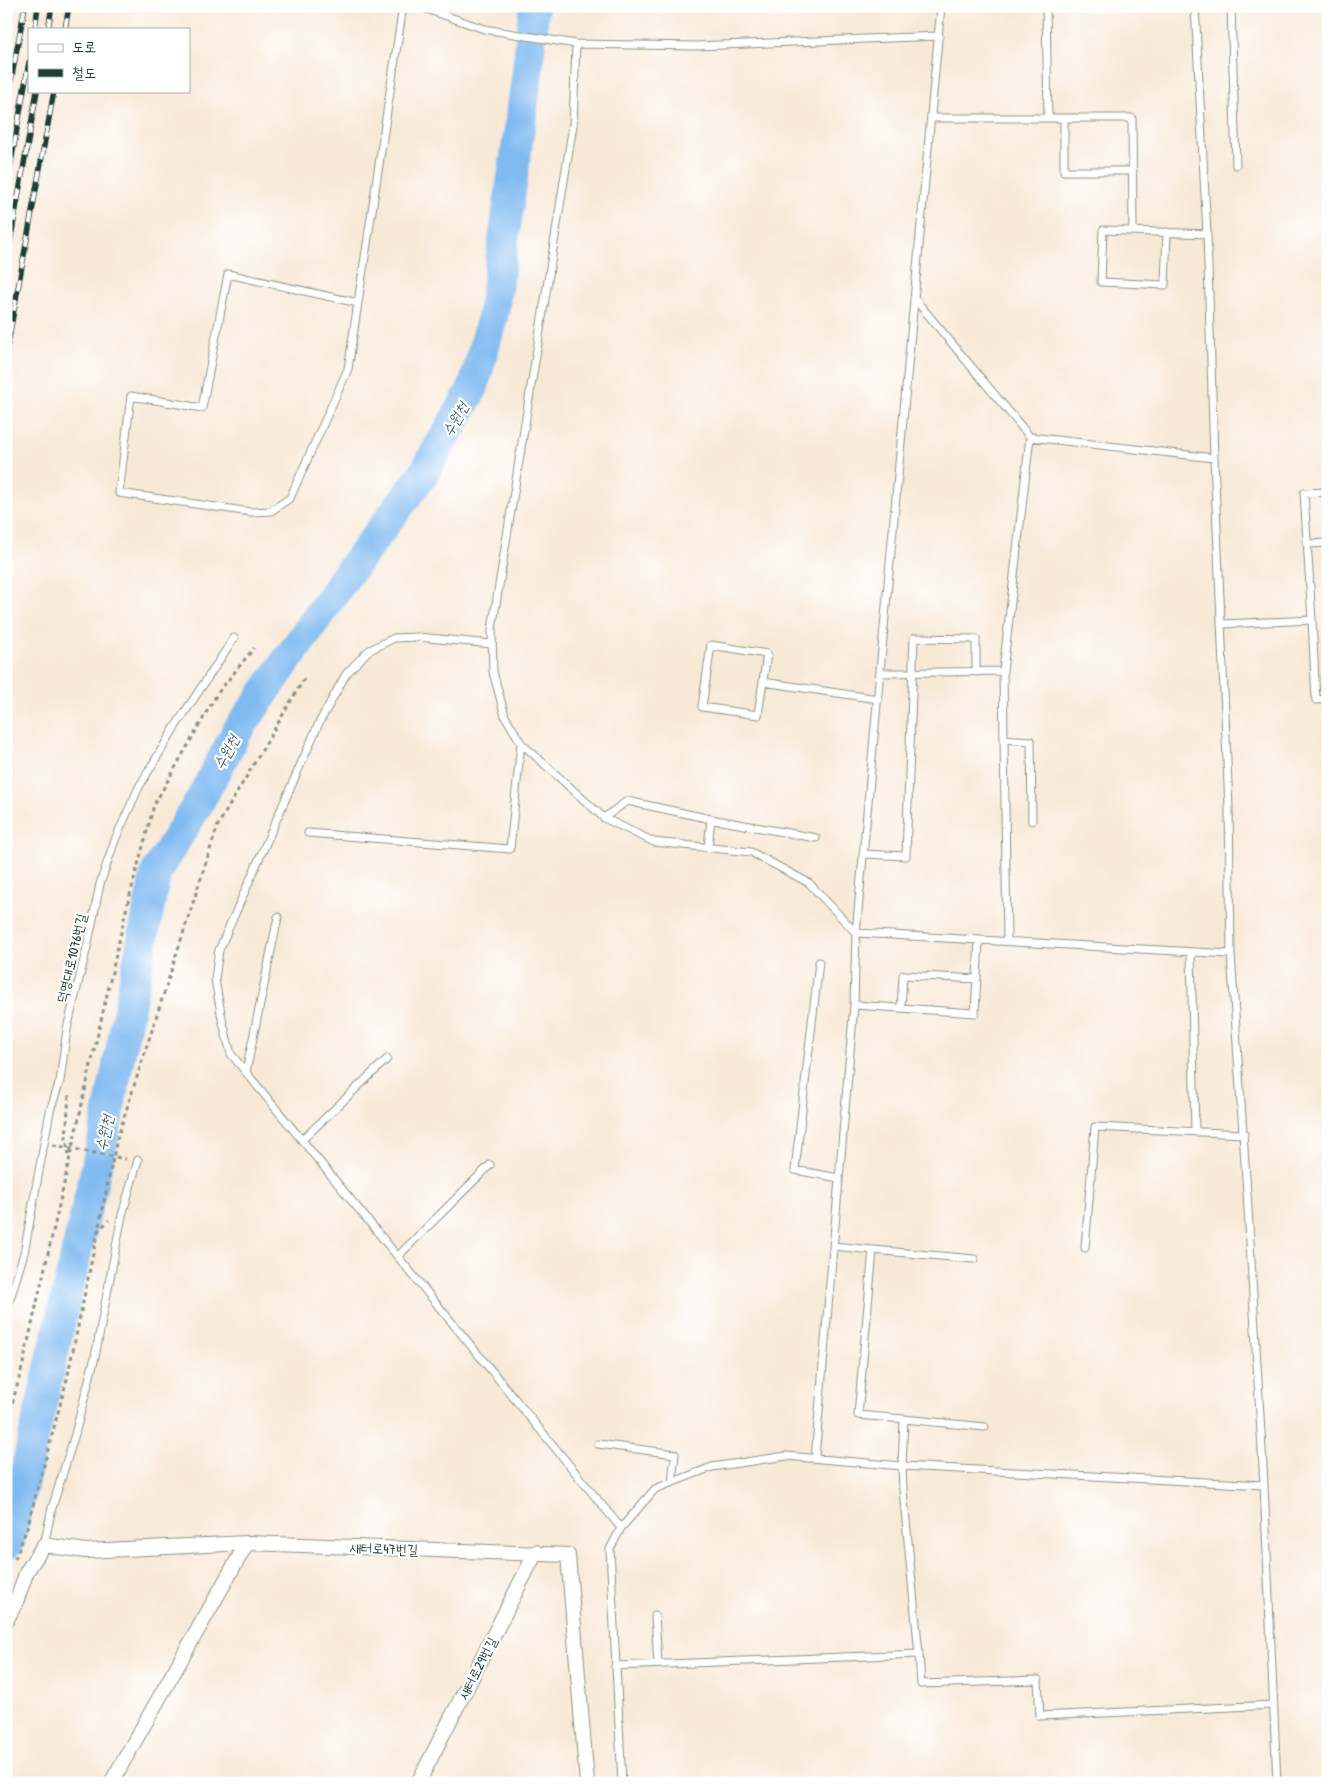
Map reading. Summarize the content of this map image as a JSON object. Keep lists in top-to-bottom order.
{
  "streets": {
    "street": ["새터로47번길", "새터로29번길"],
    "lane": ["덕영대로1076번길"]
  },
  "crossings": [
    ["새터로47번길", "새터로29번길"]
  ],
  "water": ["수원천"],
  "legend": ["도로", "철도"]
}
